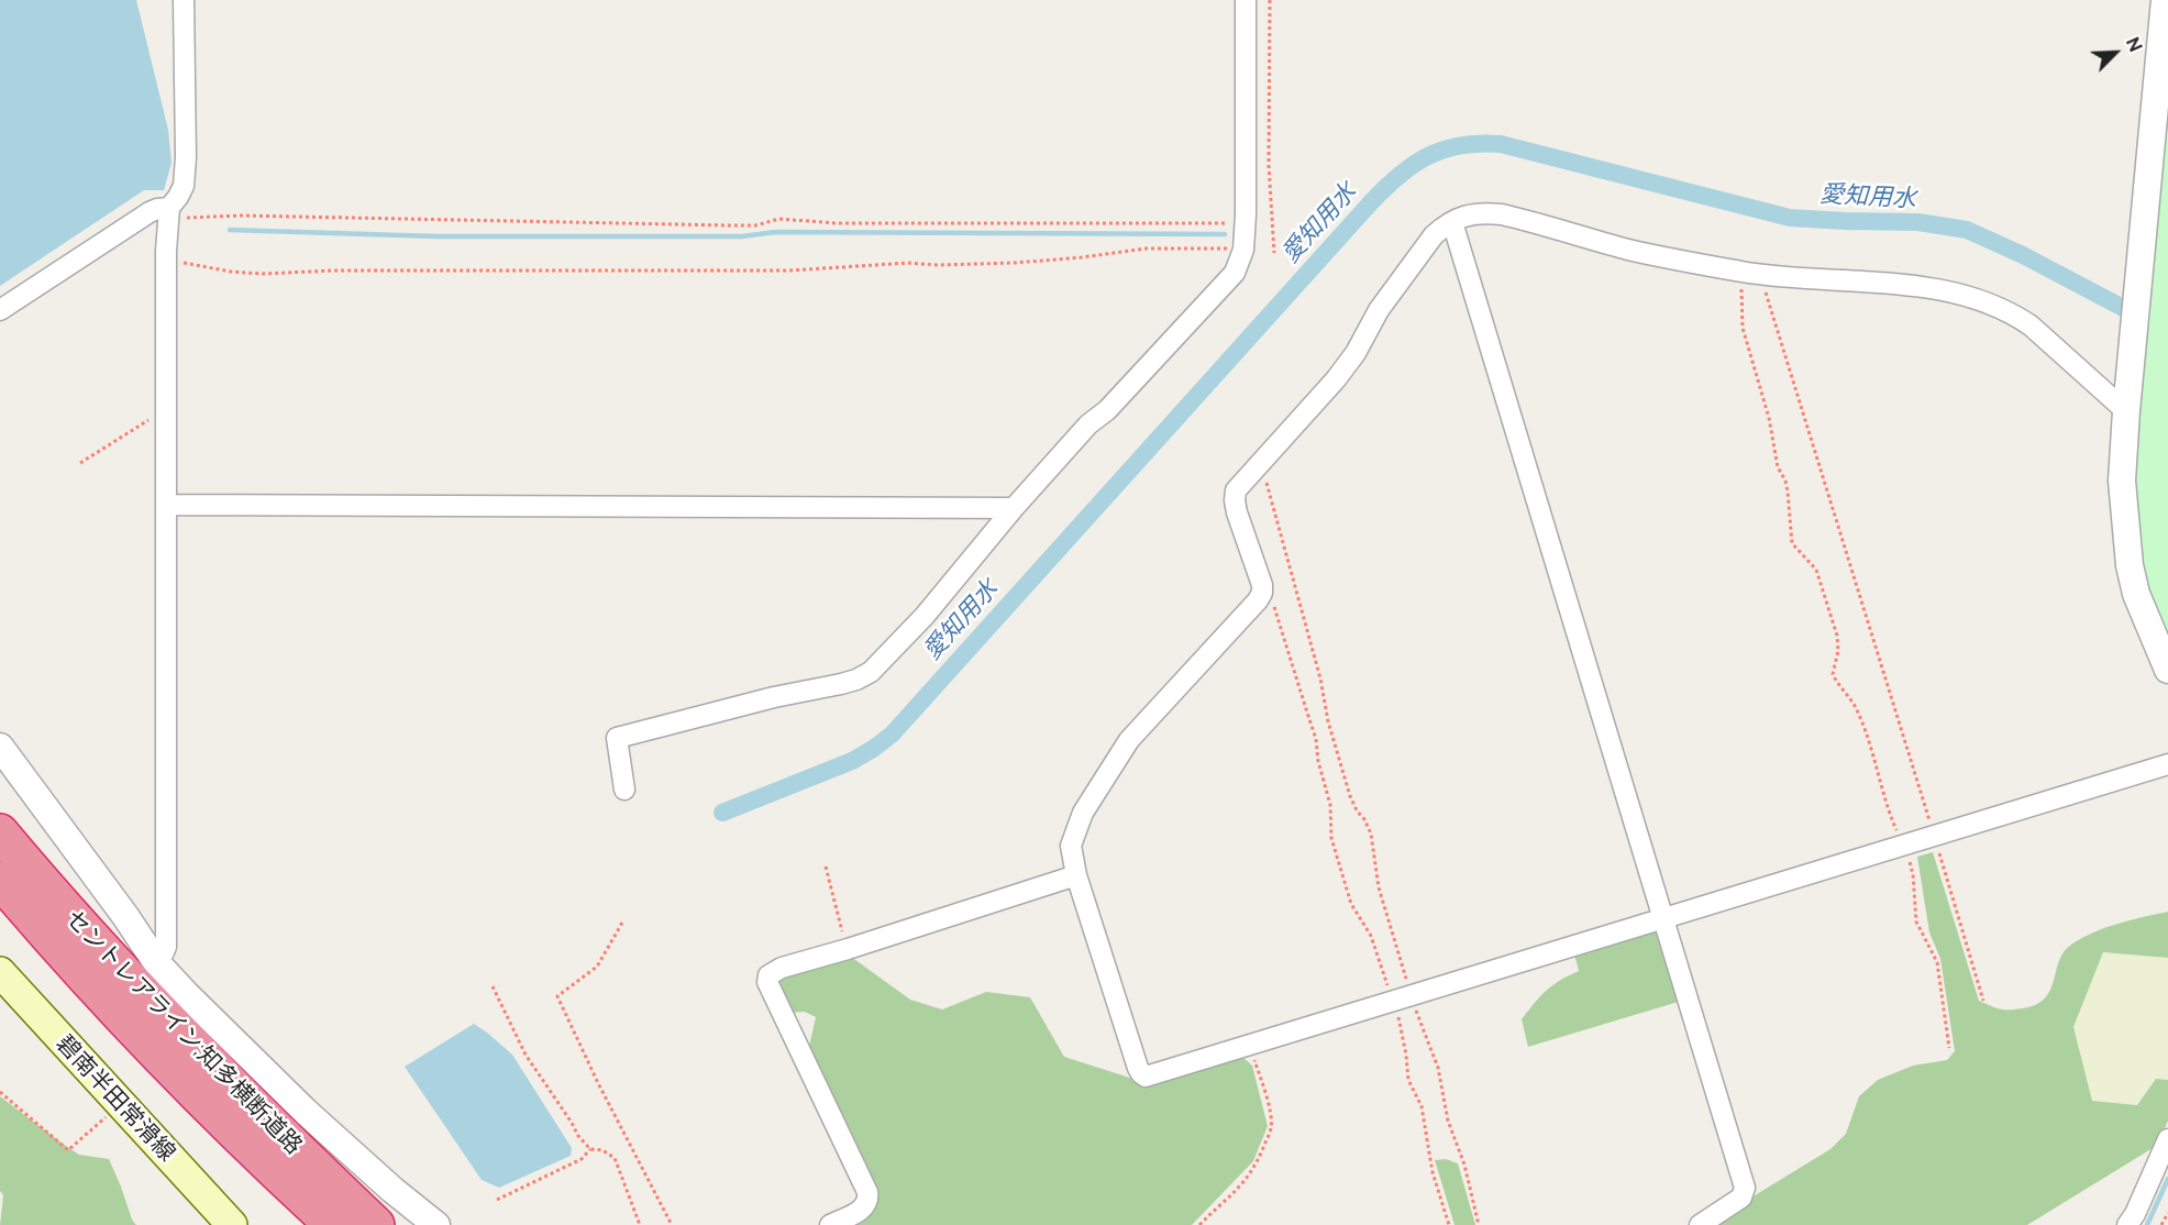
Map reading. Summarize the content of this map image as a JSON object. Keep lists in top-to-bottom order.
{
  "streets": {
    "highway": ["セントレアライン;知多横断道路"],
    "main road": ["碧南半田常滑線"]
  },
  "water": ["愛知用水"],
  "north": "top right"
}
